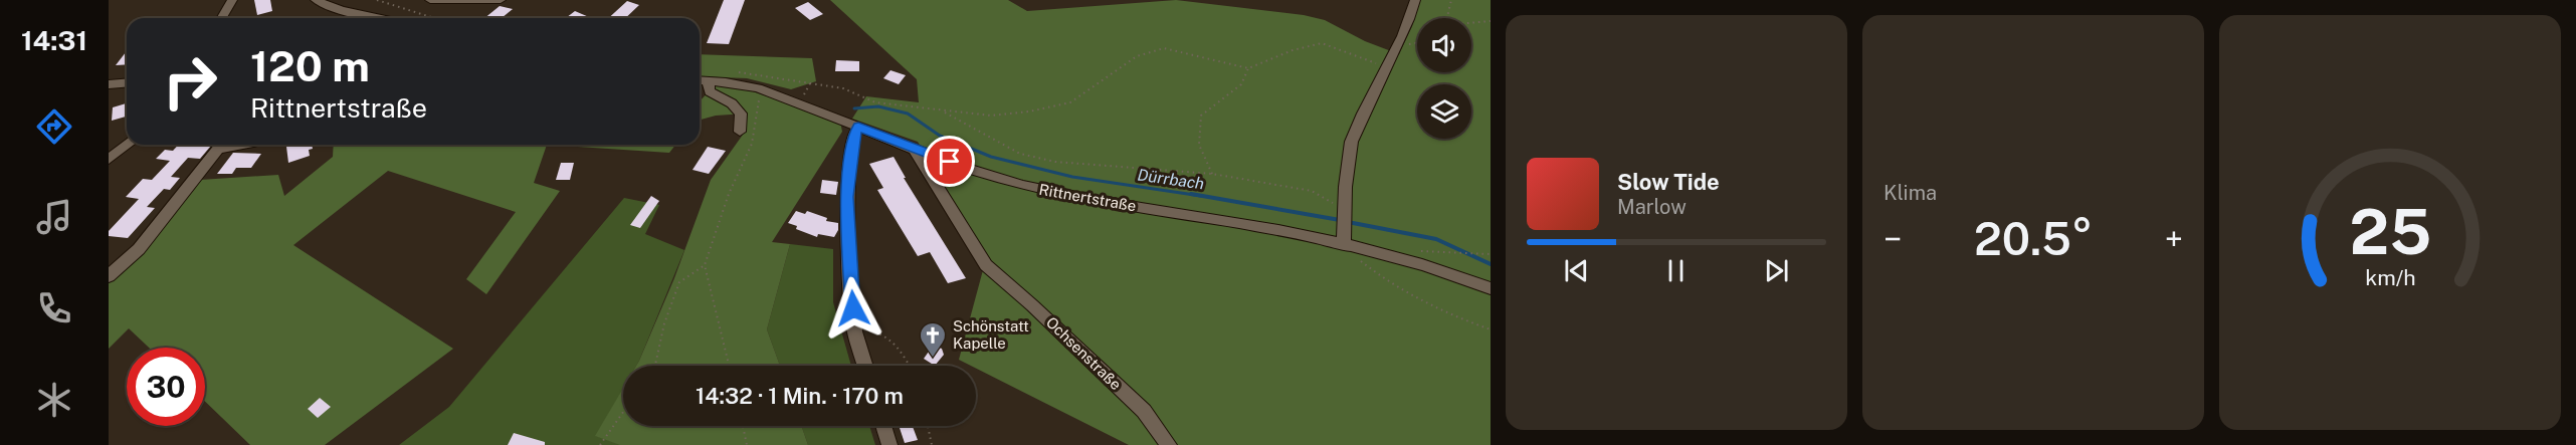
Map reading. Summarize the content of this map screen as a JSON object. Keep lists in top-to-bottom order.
{
  "streets": {
    "street": ["Rittnertstraße", "Ochsenstraße"]
  },
  "crossings": [
    ["Rittnertstraße", "Ochsenstraße"]
  ],
  "water": ["Dürrbach"],
  "places": {
    "church": ["Schönstatt Kapelle"]
  },
  "page": {
    "tabs": "14:31",
    "tile": "Klima",
    "turn": ["120 m", "Rittnertstraße"],
    "song": ["Slow Tide", "Marlow"],
    "heat": ["−", "20.5°", "+"],
    "limit": "30",
    "trip": "14:32 · 1 Min. · 170 m",
    "gauge": ["25", "km/h"]
  }
}
